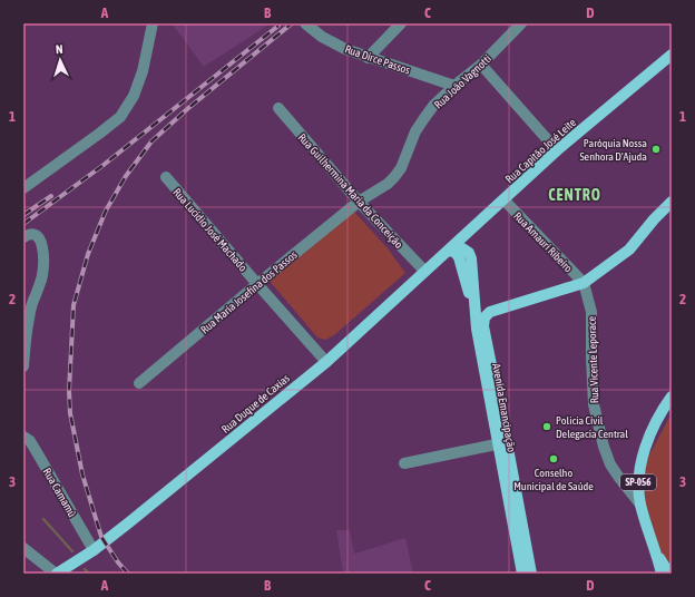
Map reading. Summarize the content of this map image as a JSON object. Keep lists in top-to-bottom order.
{
  "streets": {
    "main road": [
      "Rua Capitão José Leite",
      "Rua Duque de Caxias",
      "Avenida Emancipação",
      "SP-056"
    ],
    "street": [
      "Rua Dirce Passos",
      "Rua João Vagnotti",
      "Rua Guilhermina Maria da Conceição",
      "Rua Lucídio José Machado",
      "Rua Amauri Ribeiro",
      "Rua Maria Josefina dos Passos",
      "Rua Vicente Leporace",
      "Rua Camamú"
    ]
  },
  "crossings": [
    ["Rua Dirce Passos", "Rua João Vagnotti"],
    ["Rua João Vagnotti", "Rua Guilhermina Maria da Conceição"],
    ["Rua João Vagnotti", "Rua Maria Josefina dos Passos"],
    ["Rua Capitão José Leite", "Rua Amauri Ribeiro"],
    ["Rua Capitão José Leite", "Rua Duque de Caxias"],
    ["Rua Capitão José Leite", "Avenida Emancipação"],
    ["Rua Guilhermina Maria da Conceição", "Rua Maria Josefina dos Passos"],
    ["Rua Guilhermina Maria da Conceição", "Rua Duque de Caxias"],
    ["Rua Lucídio José Machado", "Rua Maria Josefina dos Passos"],
    ["Rua Lucídio José Machado", "Rua Duque de Caxias"],
    ["Rua Amauri Ribeiro", "Rua Vicente Leporace"],
    ["Rua Vicente Leporace", "SP-056"],
    ["Rua Duque de Caxias", "Rua Camamú"]
  ],
  "districts": ["CENTRO"],
  "places": ["Paróquia Nossa Senhora D'Ajuda", "Policia Cívil Delegacia Central", "Conselho Municipal de Saúde"],
  "north": "top",
  "grid": {
    "columns": [
      "A",
      "B",
      "C",
      "D"
    ],
    "rows": ["1", "2", "3"]
  }
}
